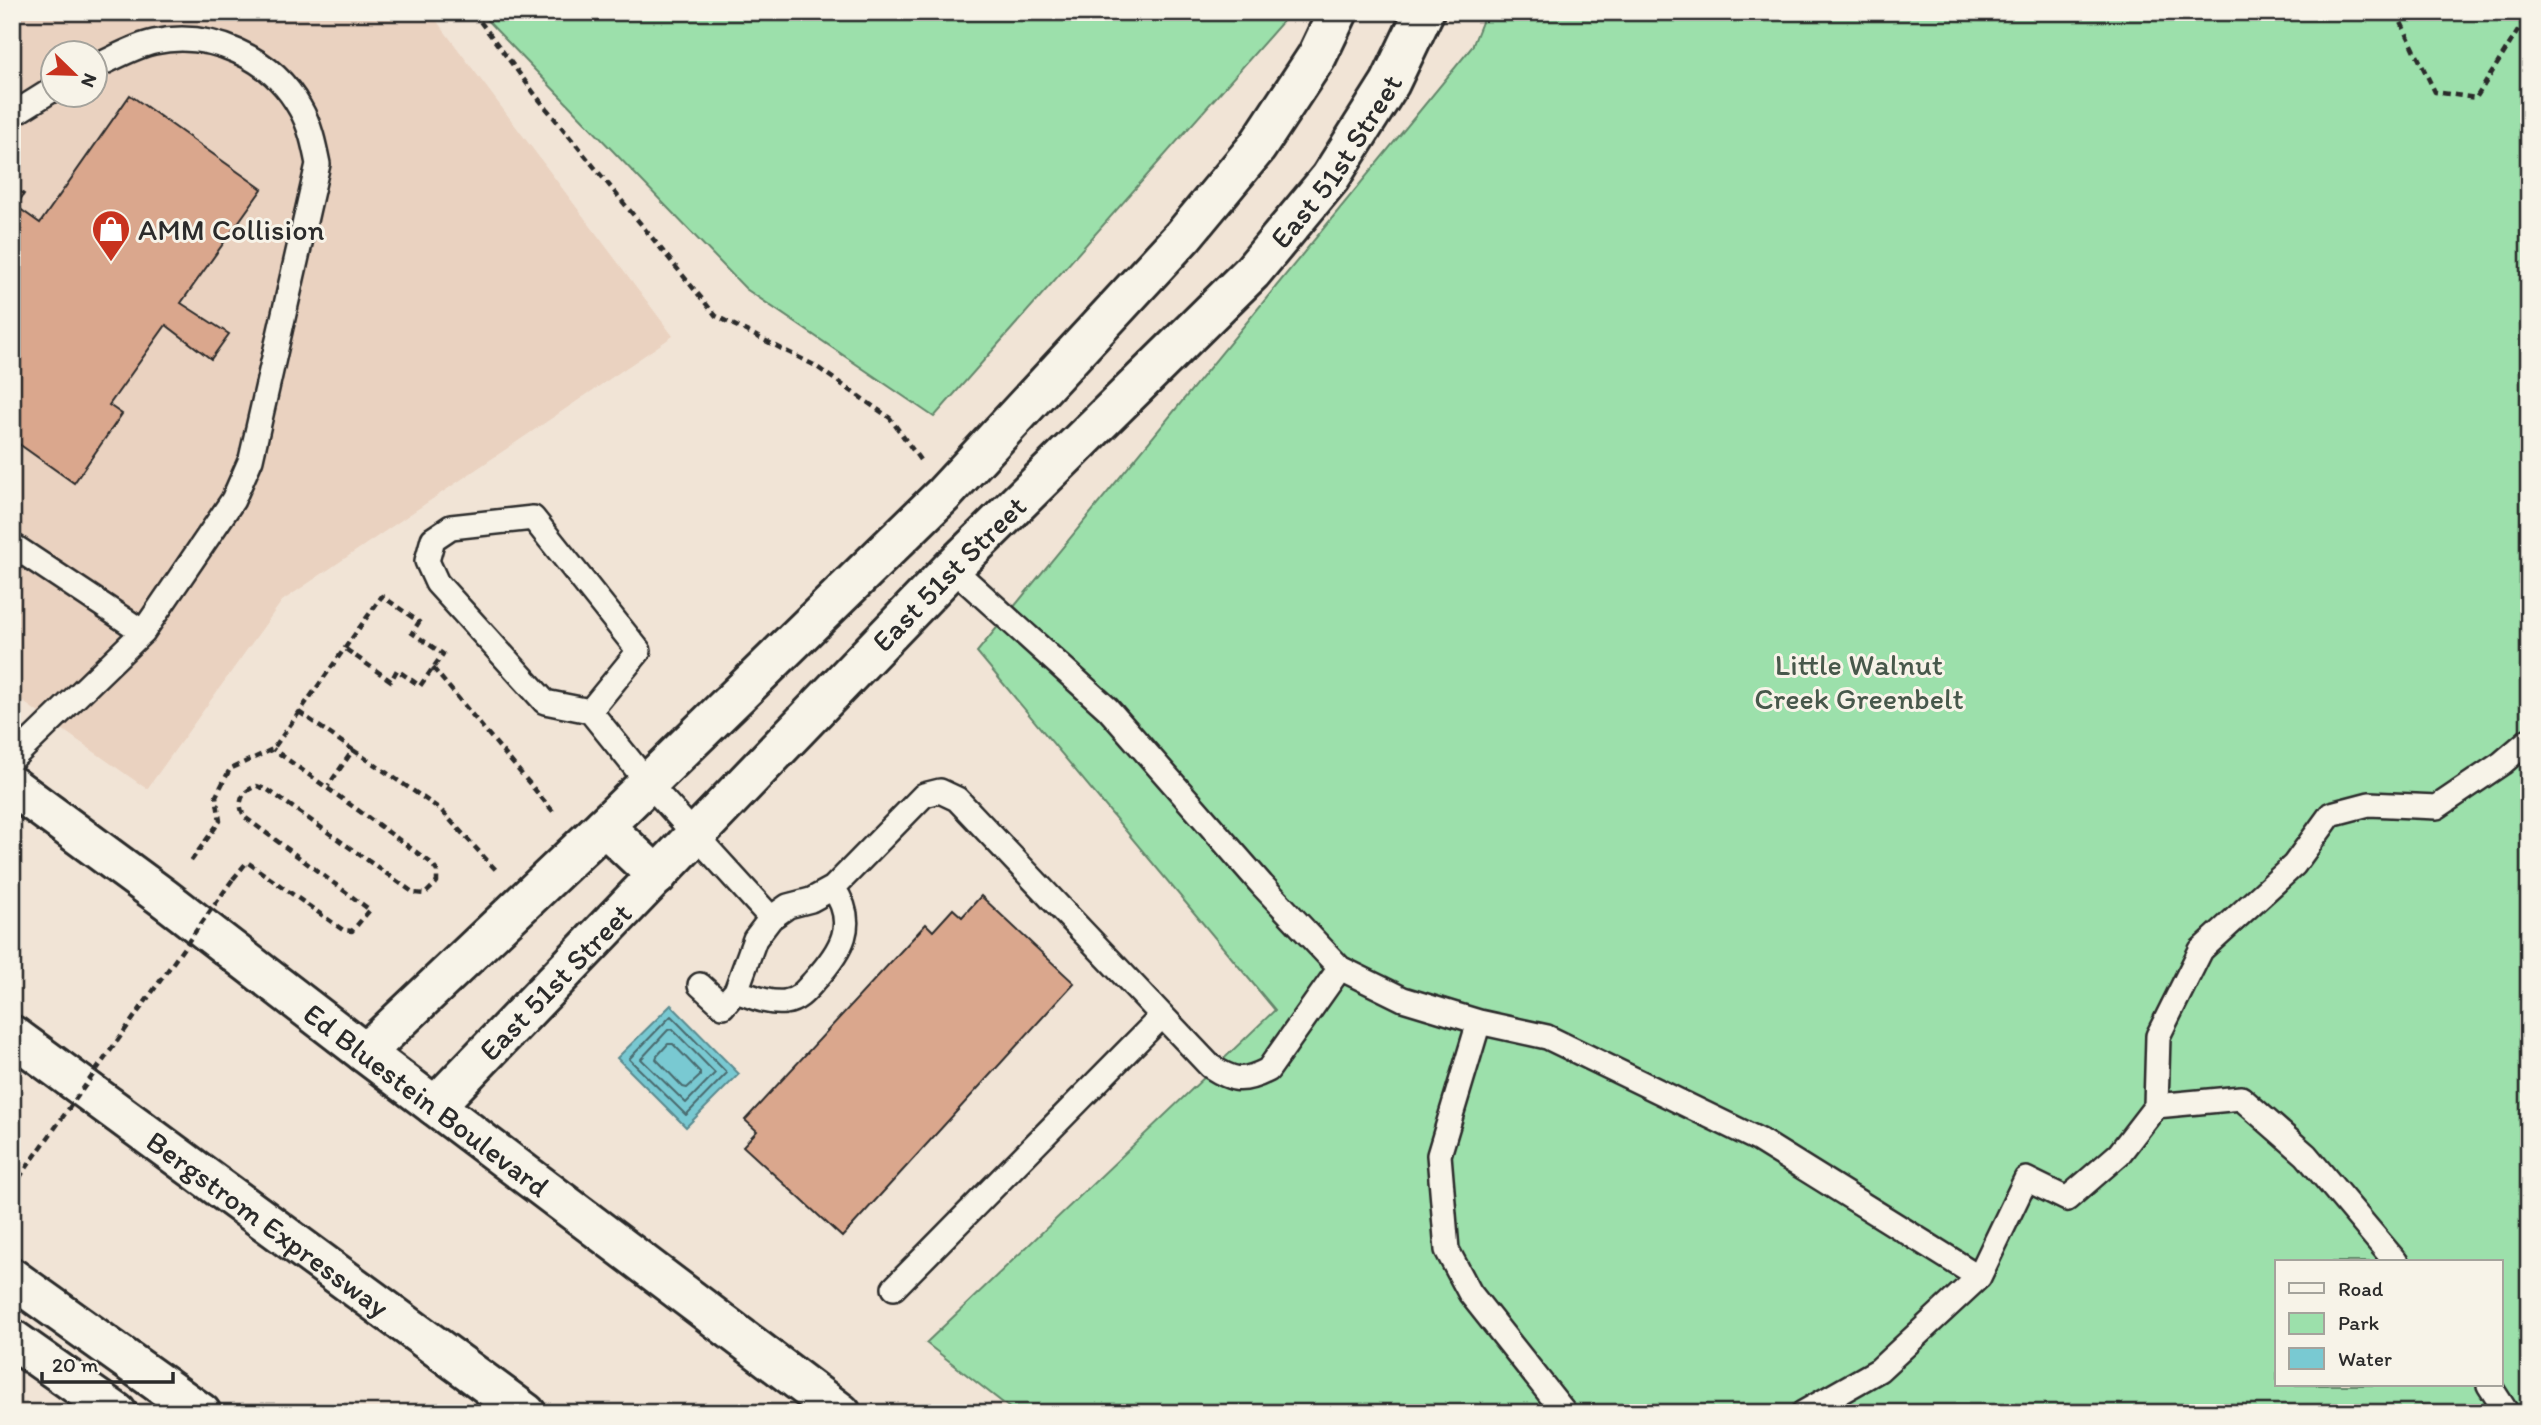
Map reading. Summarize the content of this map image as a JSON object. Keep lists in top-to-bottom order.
{
  "streets": {
    "main road": ["East 51st Street", "Ed Bluestein Boulevard", "Bergstrom Expressway"]
  },
  "crossings": [
    ["East 51st Street", "Ed Bluestein Boulevard"]
  ],
  "parks": ["Little Walnut Creek Greenbelt"],
  "places": {
    "shop": ["AMM Collision"]
  },
  "legend": ["Road", "Park", "Water"],
  "scale_bar": "20 m",
  "north": "bottom right"
}
